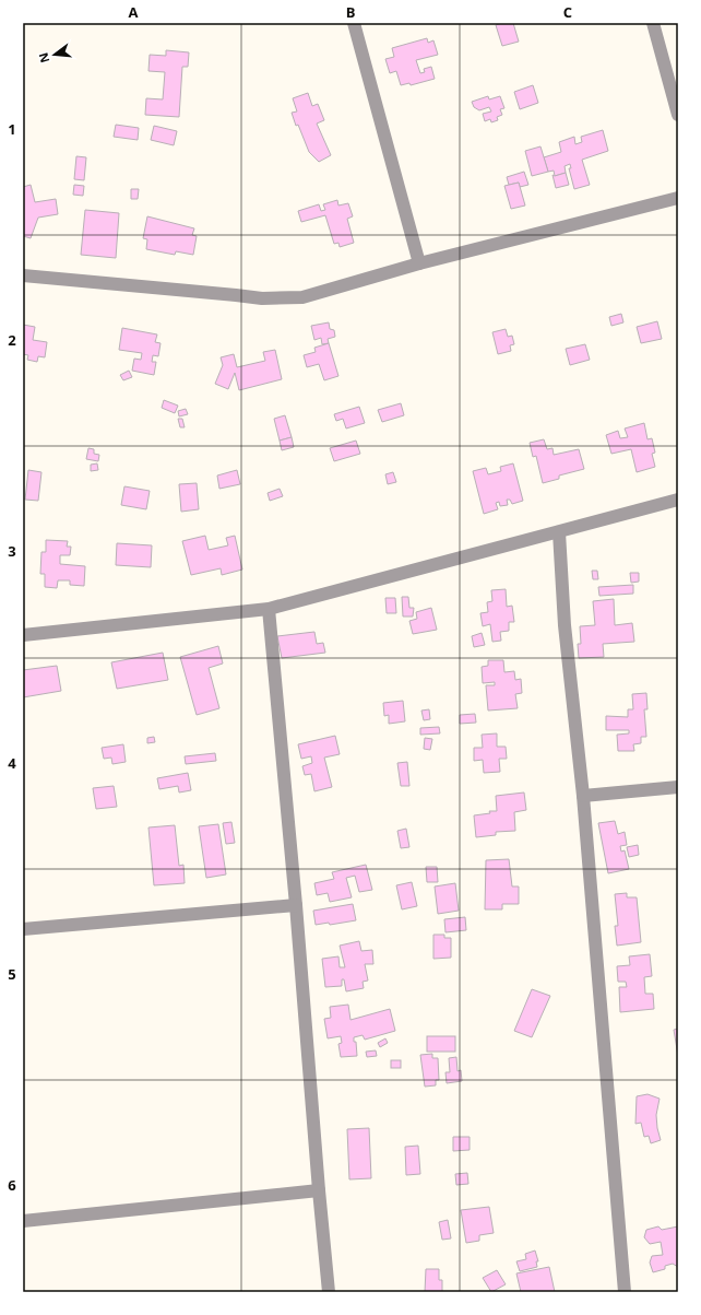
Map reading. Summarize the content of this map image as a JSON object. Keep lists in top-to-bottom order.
{
  "north": "left",
  "grid": {
    "columns": ["A", "B", "C"],
    "rows": [
      "1",
      "2",
      "3",
      "4",
      "5",
      "6"
    ]
  }
}
